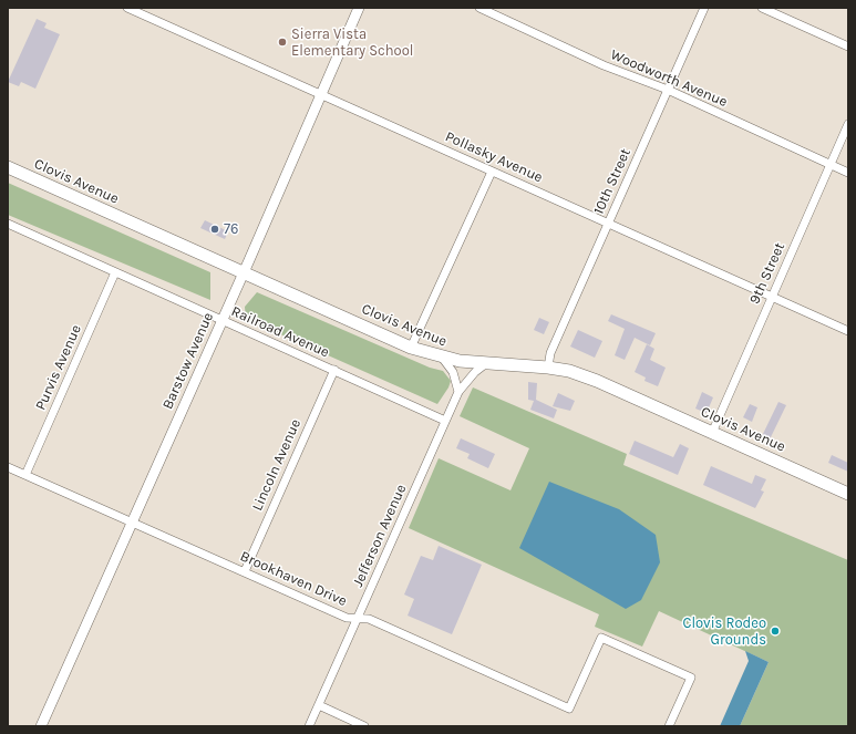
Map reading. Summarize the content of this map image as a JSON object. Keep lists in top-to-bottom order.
{
  "streets": {
    "main road": ["Clovis Avenue", "Barstow Avenue"],
    "street": [
      "Woodworth Avenue",
      "Pollasky Avenue",
      "10th Street",
      "9th Street",
      "Railroad Avenue",
      "Purvis Avenue",
      "Lincoln Avenue",
      "Jefferson Avenue",
      "Brookhaven Drive"
    ]
  },
  "crossings": [
    ["Woodworth Avenue", "10th Street"],
    ["Woodworth Avenue", "9th Street"],
    ["Pollasky Avenue", "10th Street"],
    ["Pollasky Avenue", "9th Street"],
    ["Pollasky Avenue", "Barstow Avenue"],
    ["Clovis Avenue", "10th Street"],
    ["Clovis Avenue", "9th Street"],
    ["Clovis Avenue", "Barstow Avenue"],
    ["Clovis Avenue", "Jefferson Avenue"],
    ["Railroad Avenue", "Barstow Avenue"],
    ["Railroad Avenue", "Purvis Avenue"],
    ["Railroad Avenue", "Lincoln Avenue"],
    ["Railroad Avenue", "Jefferson Avenue"],
    ["Barstow Avenue", "Brookhaven Drive"],
    ["Purvis Avenue", "Brookhaven Drive"],
    ["Lincoln Avenue", "Brookhaven Drive"],
    ["Jefferson Avenue", "Brookhaven Drive"]
  ],
  "places": ["Sierra Vista Elementary School", "76", "Clovis Rodeo Grounds"]
}
